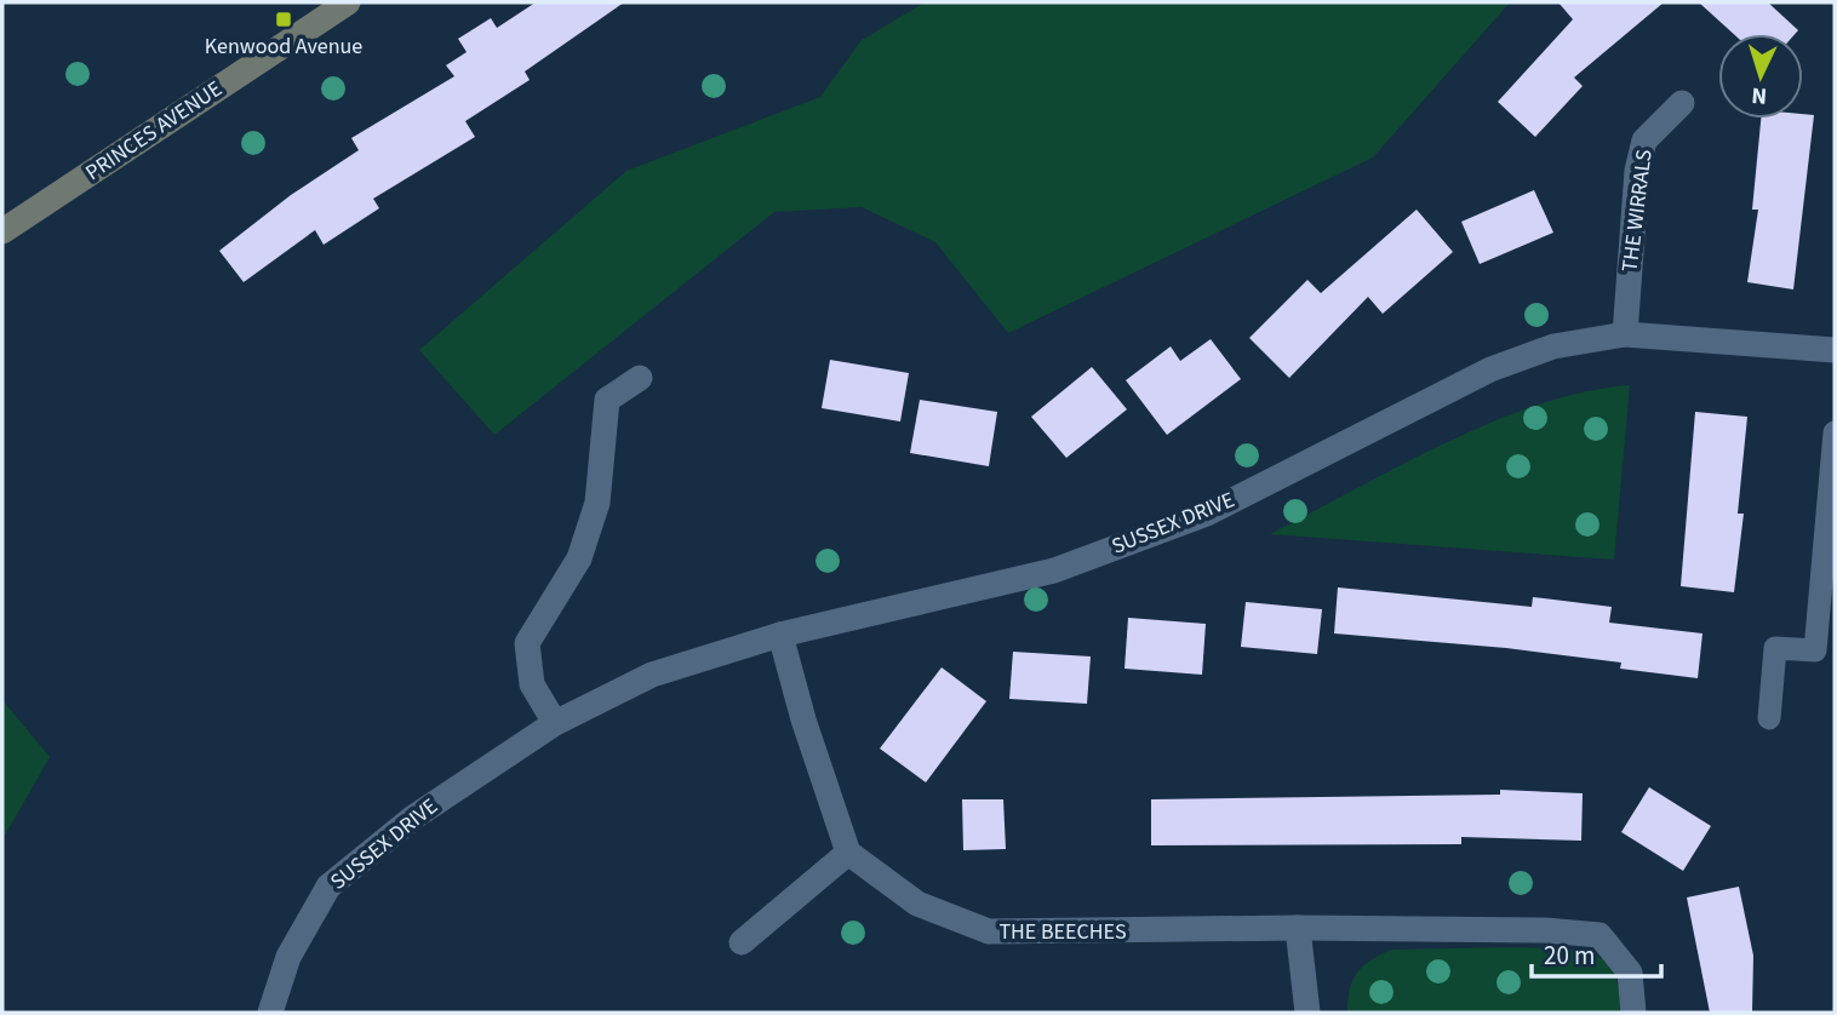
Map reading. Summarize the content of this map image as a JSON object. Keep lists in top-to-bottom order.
{
  "streets": {
    "street": [
      "PRINCES AVENUE",
      "THE WIRRALS",
      "SUSSEX DRIVE",
      "THE BEECHES"
    ]
  },
  "crossings": [
    ["THE WIRRALS", "SUSSEX DRIVE"]
  ],
  "places": {
    "transit": ["Kenwood Avenue"]
  },
  "scale_bar": "20 m",
  "north": "bottom"
}
